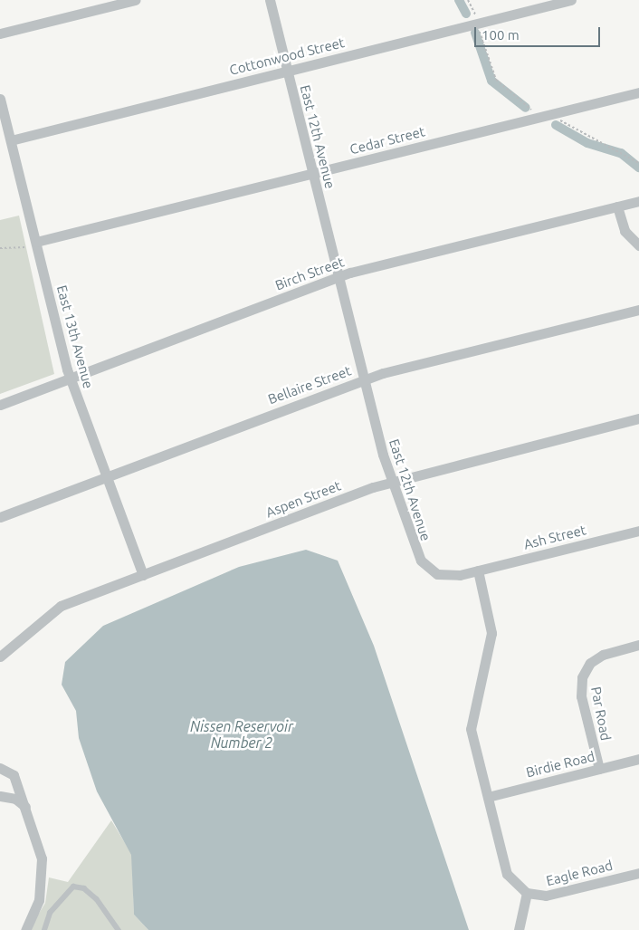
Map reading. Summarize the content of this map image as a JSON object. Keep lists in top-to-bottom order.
{
  "streets": {
    "street": [
      "Cottonwood Street",
      "East 12th Avenue",
      "Cedar Street",
      "Birch Street",
      "East 13th Avenue",
      "Bellaire Street",
      "Aspen Street",
      "Ash Street",
      "Par Road",
      "Birdie Road",
      "Eagle Road"
    ]
  },
  "crossings": [
    ["Cottonwood Street", "East 12th Avenue"],
    ["Cottonwood Street", "East 13th Avenue"],
    ["East 12th Avenue", "Cedar Street"],
    ["East 12th Avenue", "Birch Street"],
    ["East 12th Avenue", "Bellaire Street"],
    ["East 12th Avenue", "Aspen Street"],
    ["East 12th Avenue", "Ash Street"],
    ["Cedar Street", "East 13th Avenue"],
    ["Birch Street", "East 13th Avenue"],
    ["East 13th Avenue", "Bellaire Street"],
    ["East 13th Avenue", "Aspen Street"],
    ["Par Road", "Birdie Road"]
  ],
  "water": ["Nissen Reservoir Number 2"],
  "scale_bar": "100 m"
}
